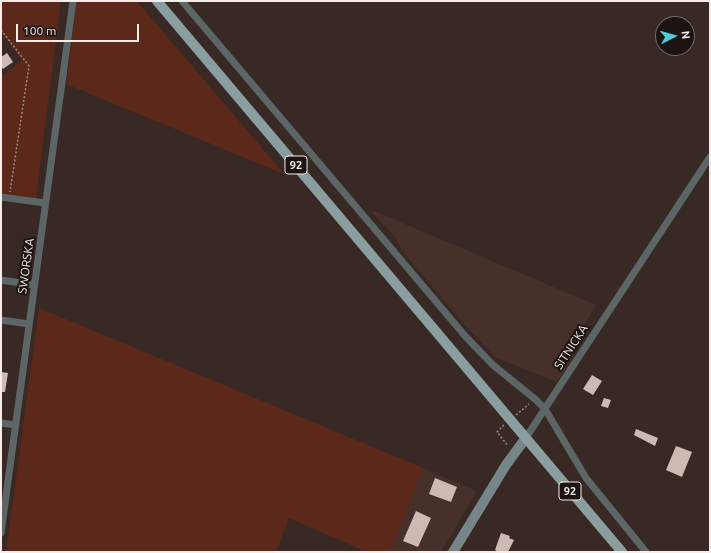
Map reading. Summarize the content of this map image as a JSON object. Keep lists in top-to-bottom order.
{
  "streets": {
    "main road": ["92"],
    "street": ["SWORSKA", "SITNICKA"]
  },
  "crossings": [
    ["92", "SITNICKA"]
  ],
  "scale_bar": "100 m",
  "north": "right"
}
